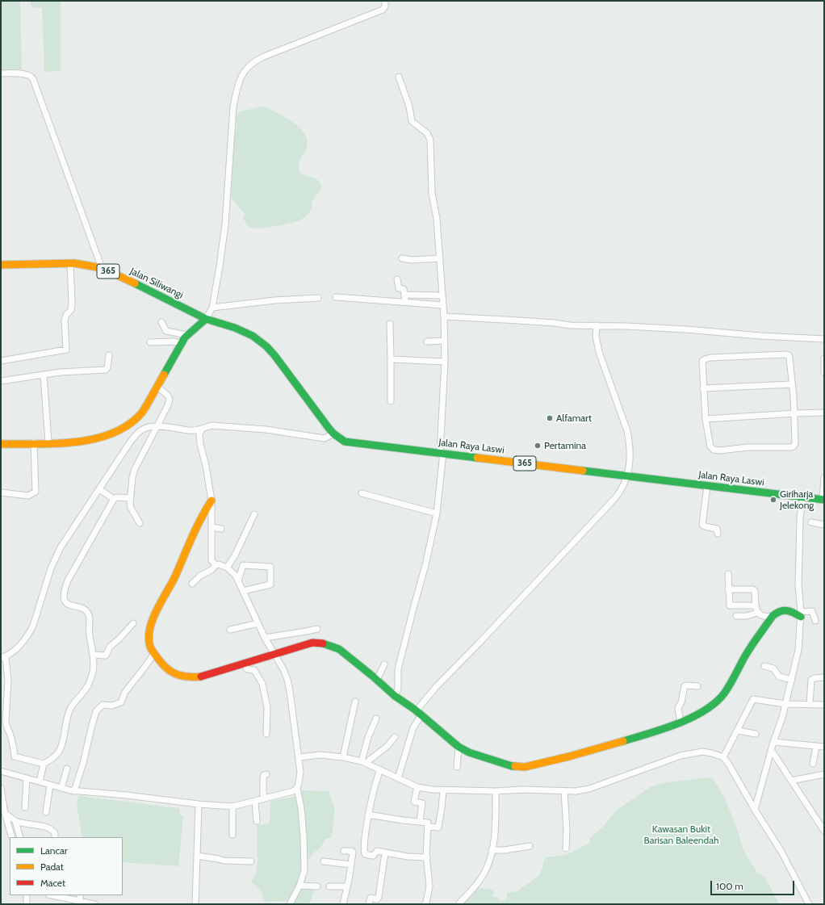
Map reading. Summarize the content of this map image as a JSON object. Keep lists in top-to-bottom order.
{
  "streets": {
    "main road": ["365", "Jalan Siliwangi", "Jalan Raya Laswi"]
  },
  "crossings": [
    ["Jalan Siliwangi", "Jalan Raya Laswi"]
  ],
  "parks": ["Kawasan Bukit Barisan Baleendah"],
  "places": ["Alfamart", "Pertamina", "Giriharja Jelekong"],
  "legend": ["Lancar", "Padat", "Macet"],
  "scale_bar": "100 m"
}
